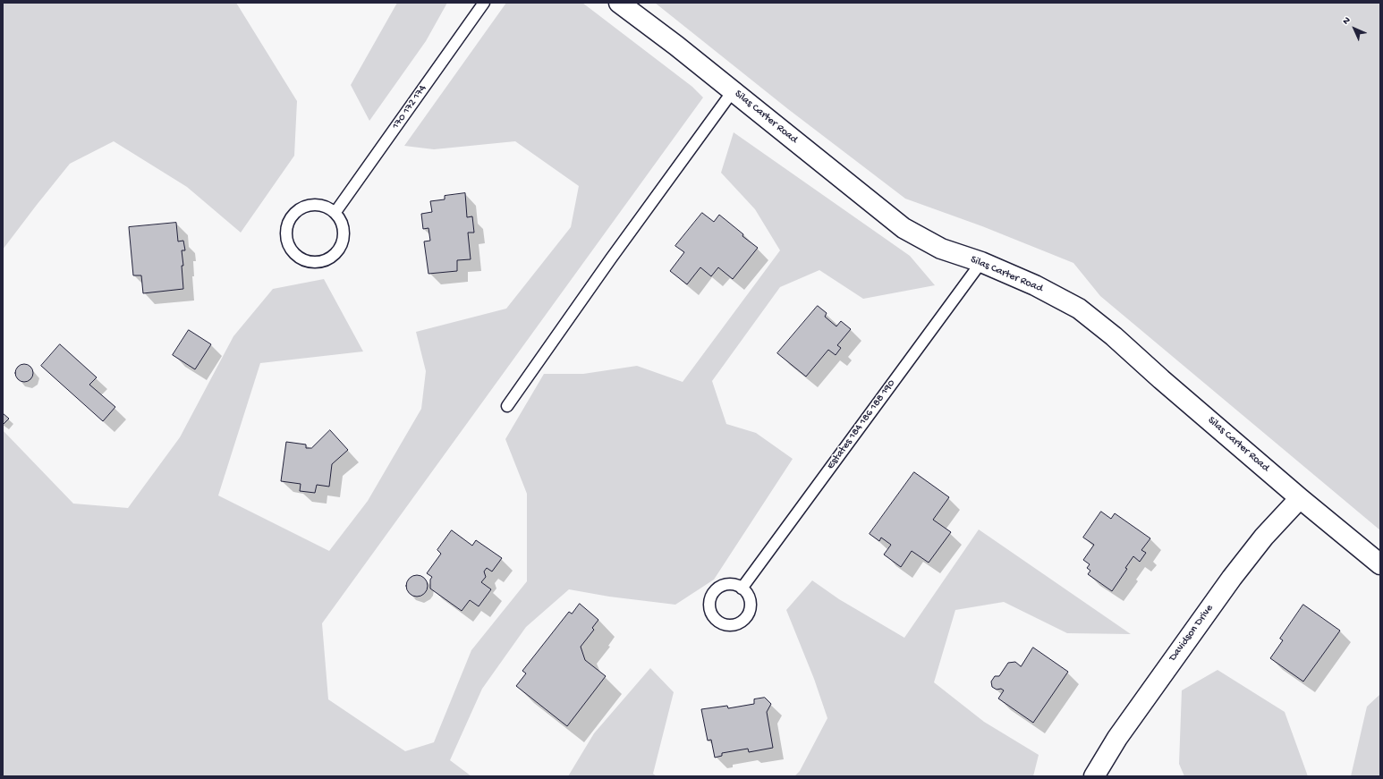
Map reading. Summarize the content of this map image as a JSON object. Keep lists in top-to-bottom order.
{
  "streets": {
    "street": ["Silas Carter Road", "Davidson Drive"],
    "lane": ["170 172 174", "Estates 184 186 188 190"]
  },
  "crossings": [
    ["Silas Carter Road", "Estates 184 186 188 190"],
    ["Silas Carter Road", "Davidson Drive"]
  ],
  "north": "top left"
}
